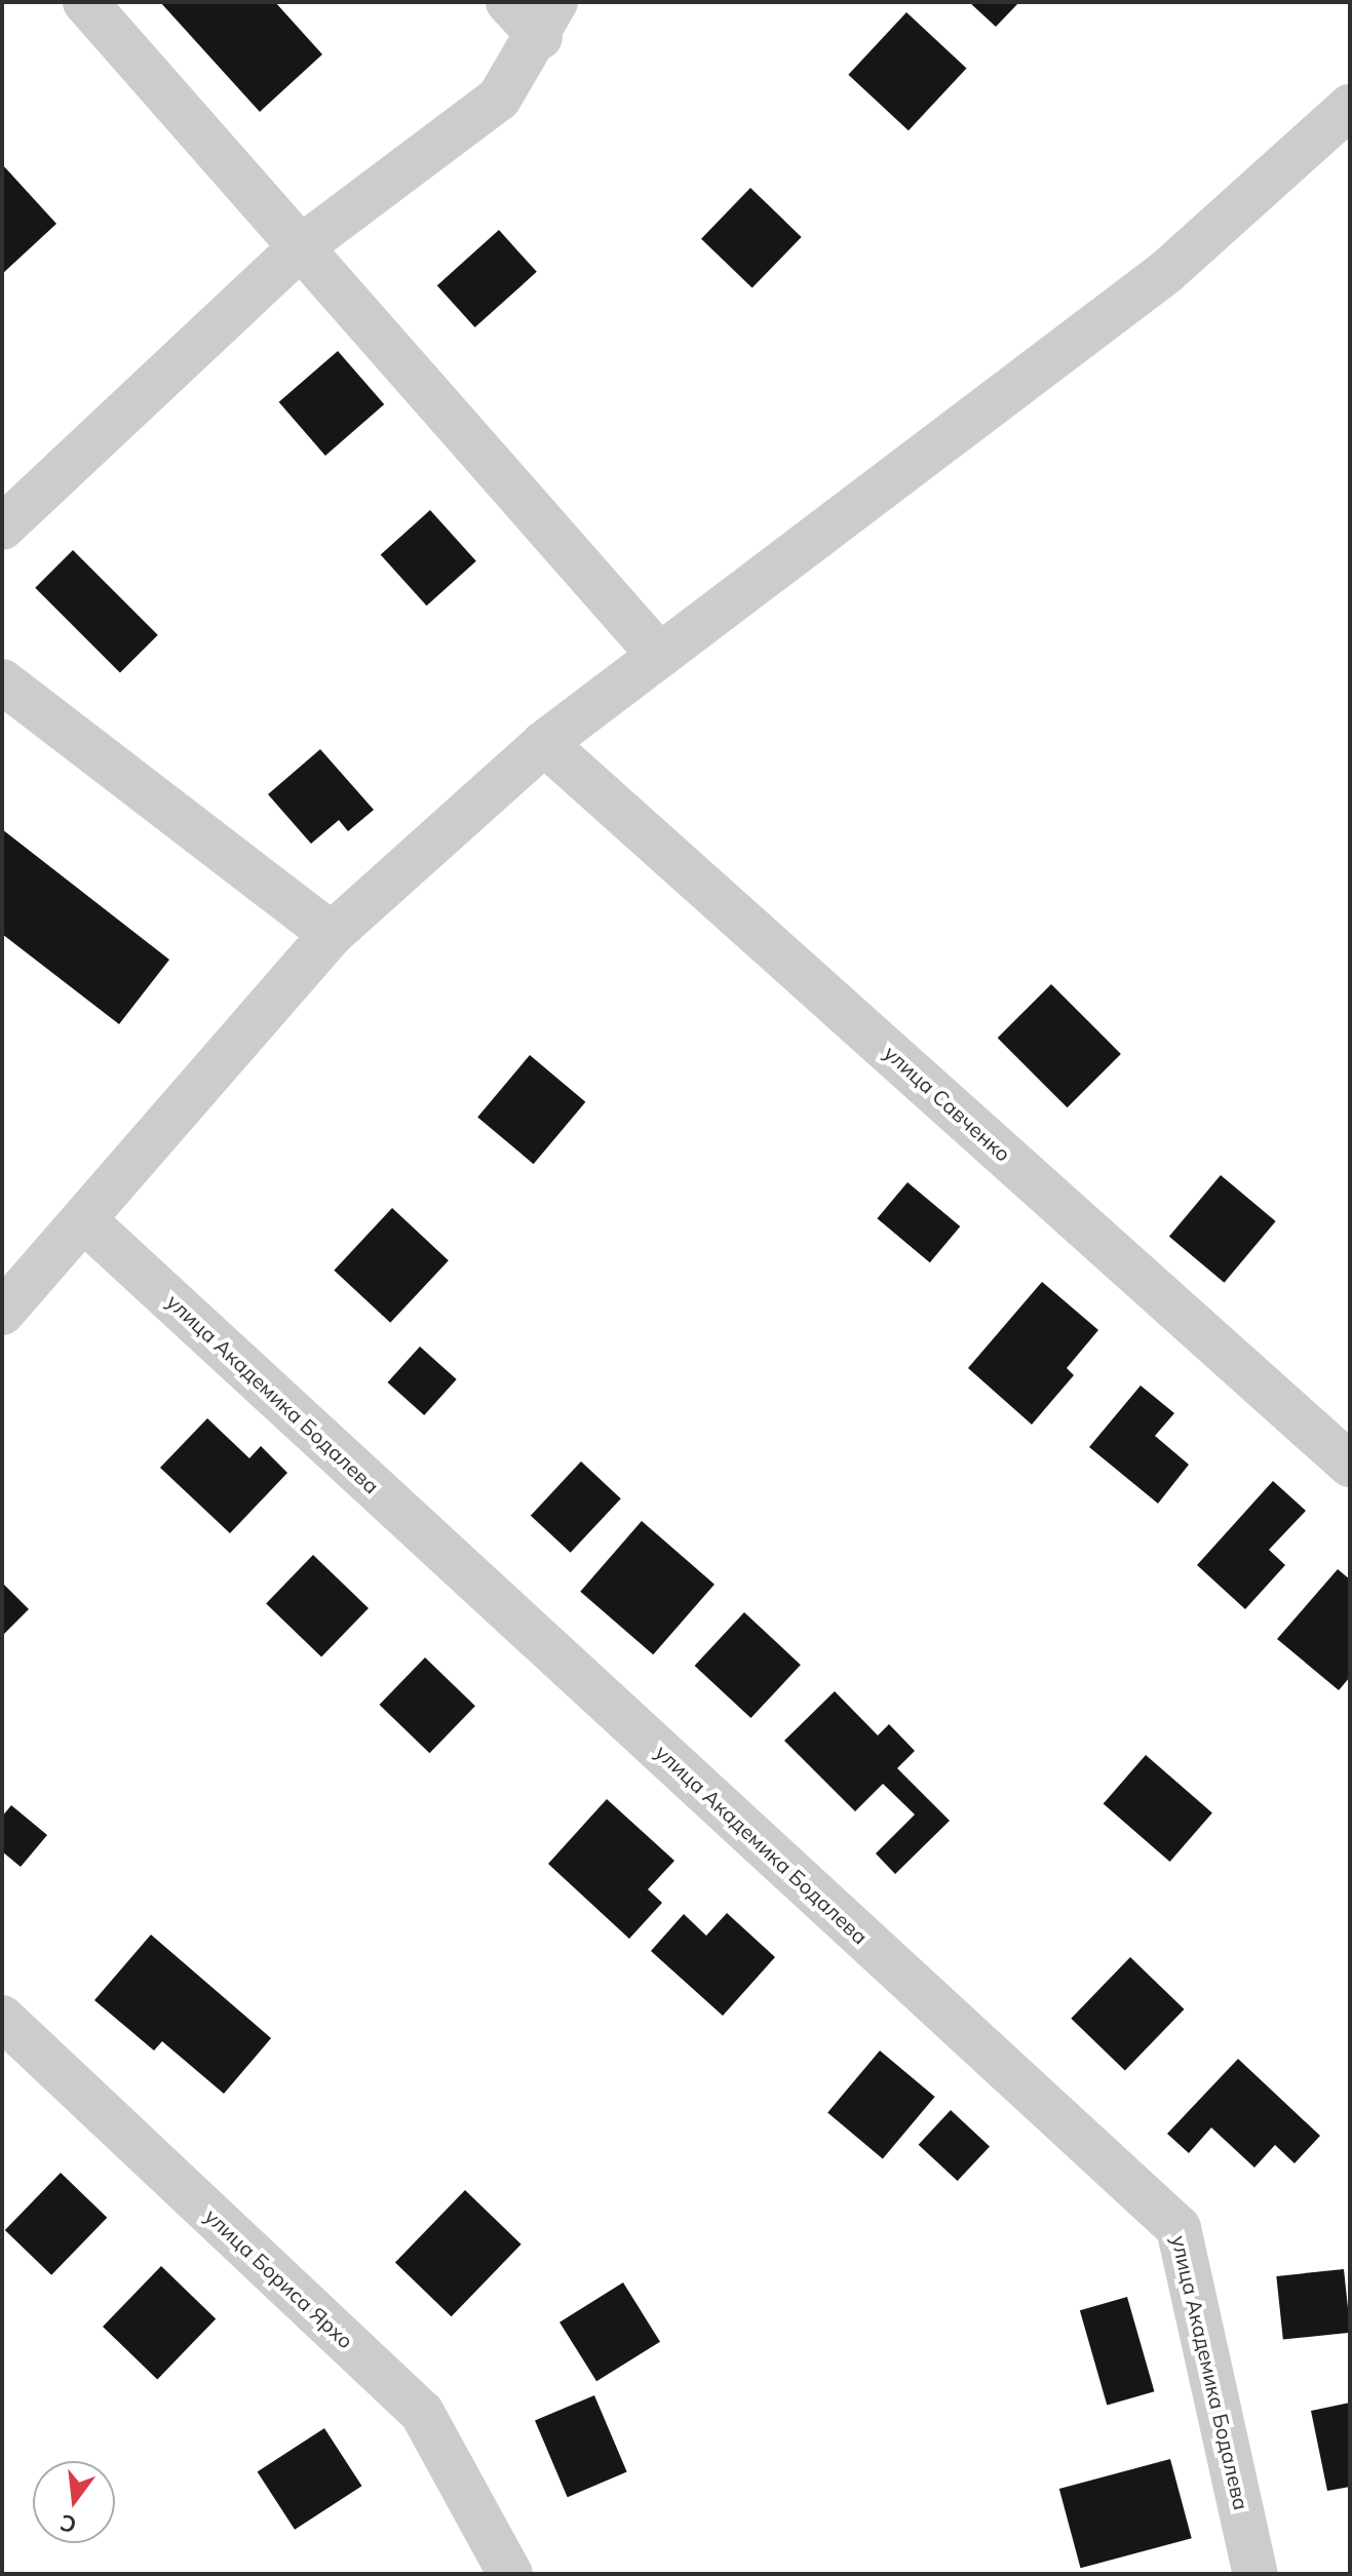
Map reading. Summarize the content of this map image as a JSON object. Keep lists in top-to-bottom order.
{
  "streets": {
    "street": ["улица Савченко", "улица Академика Бодалева", "улица Бориса Ярхо"]
  },
  "north": "bottom"
}
